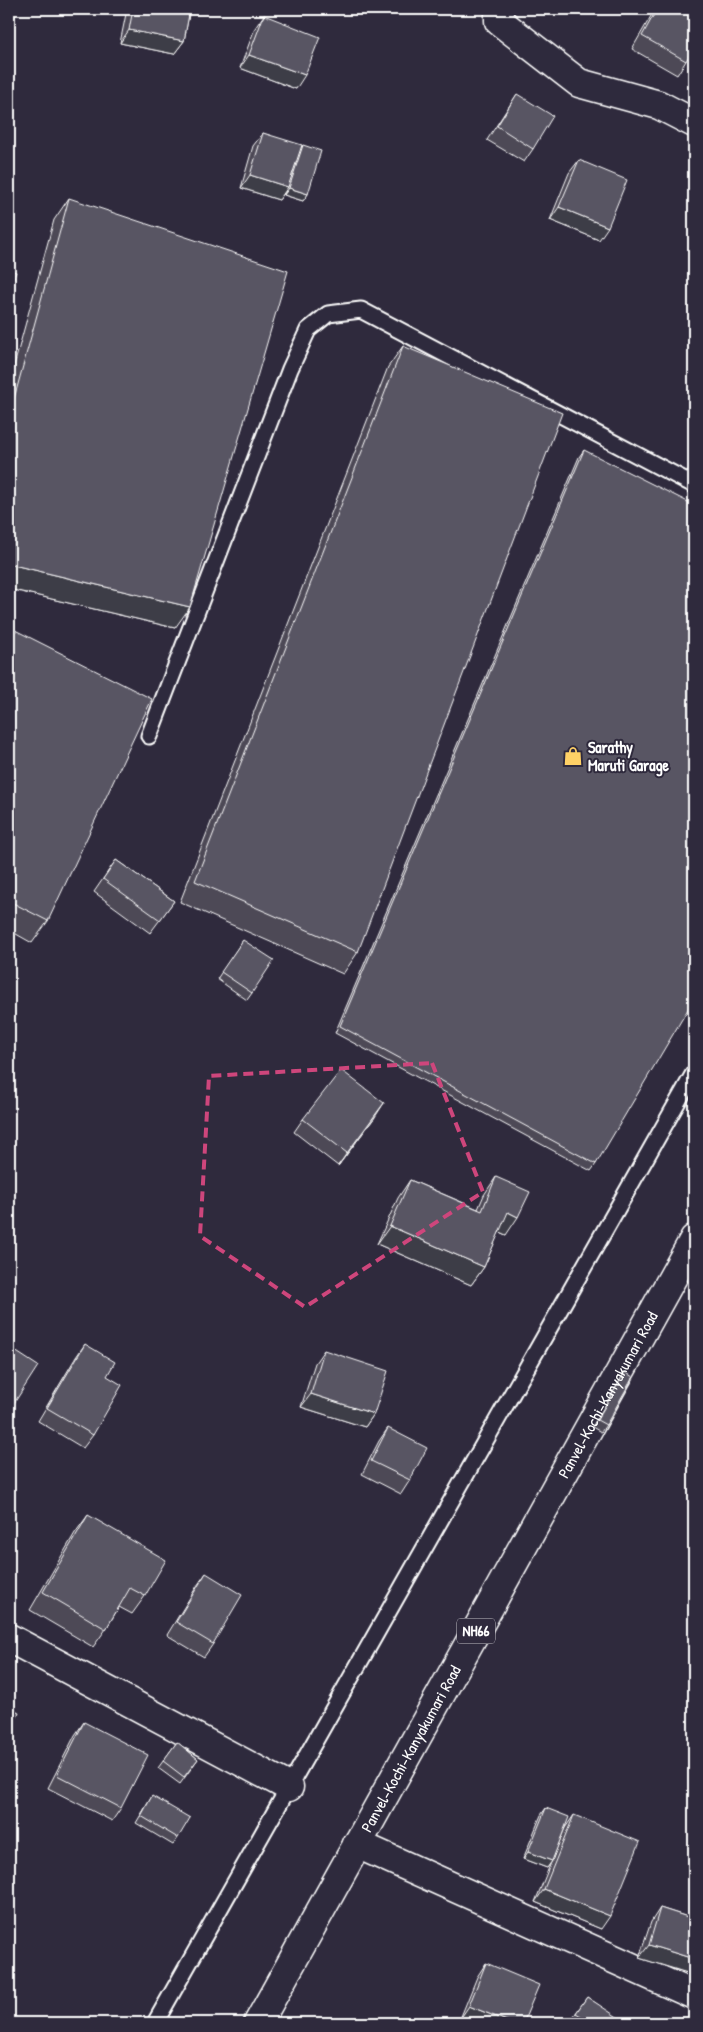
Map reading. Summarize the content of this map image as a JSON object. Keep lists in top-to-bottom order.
{
  "streets": {
    "main road": ["Panvel-Kochi-Kanyakumari Road", "NH66"]
  },
  "places": {
    "shop": ["Sarathy Maruti Garage"]
  }
}
